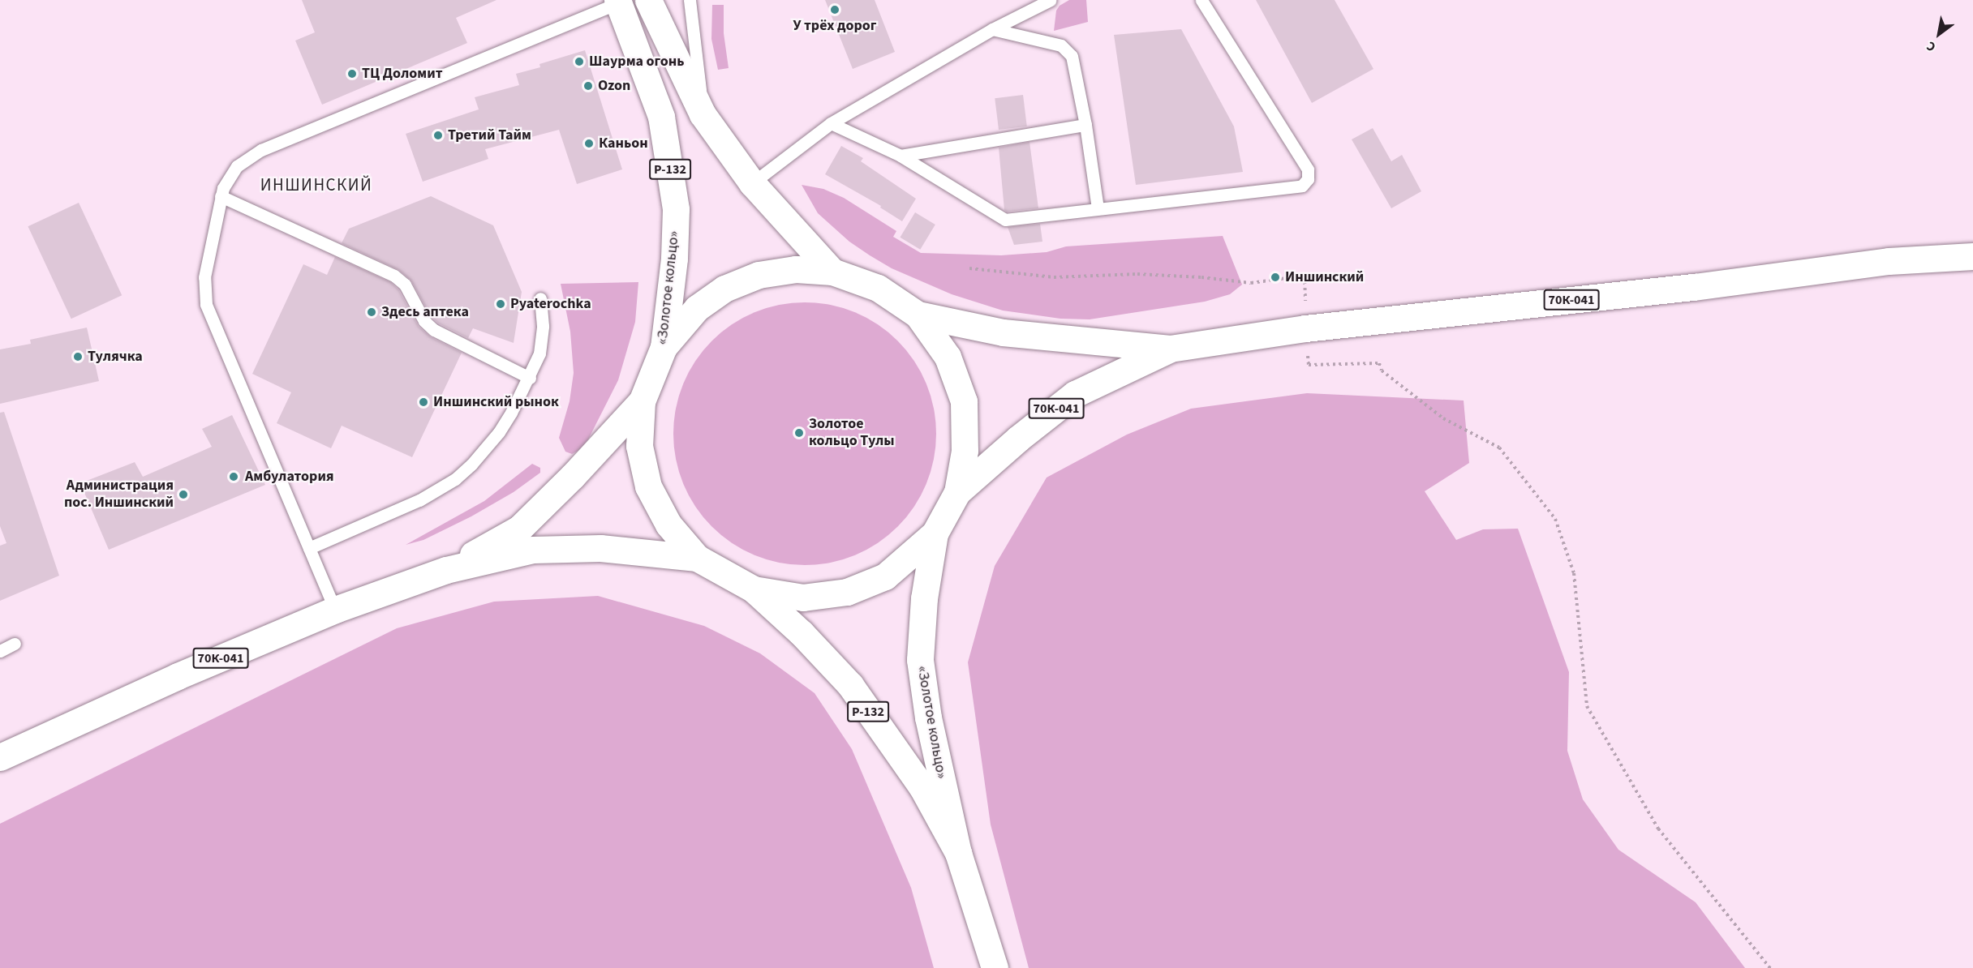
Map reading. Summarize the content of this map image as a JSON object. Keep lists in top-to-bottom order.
{
  "streets": {
    "main road": ["Р-132", "«Золотое кольцо»", "70К-041"]
  },
  "crossings": [
    ["«Золотое кольцо»", "70К-041"]
  ],
  "districts": ["ИНШИНСКИЙ"],
  "places": [
    "У трёх дорог",
    "Шаурма огонь",
    "ТЦ Доломит",
    "Ozon",
    "Третий Тайм",
    "Каньон",
    "Иншинский",
    "Pyaterochka",
    "Здесь аптека",
    "Тулячка",
    "Иншинский рынок",
    "Золотое кольцо Тулы",
    "Амбулатория",
    "Администрация пос. Иншинский"
  ],
  "north": "bottom left"
}
